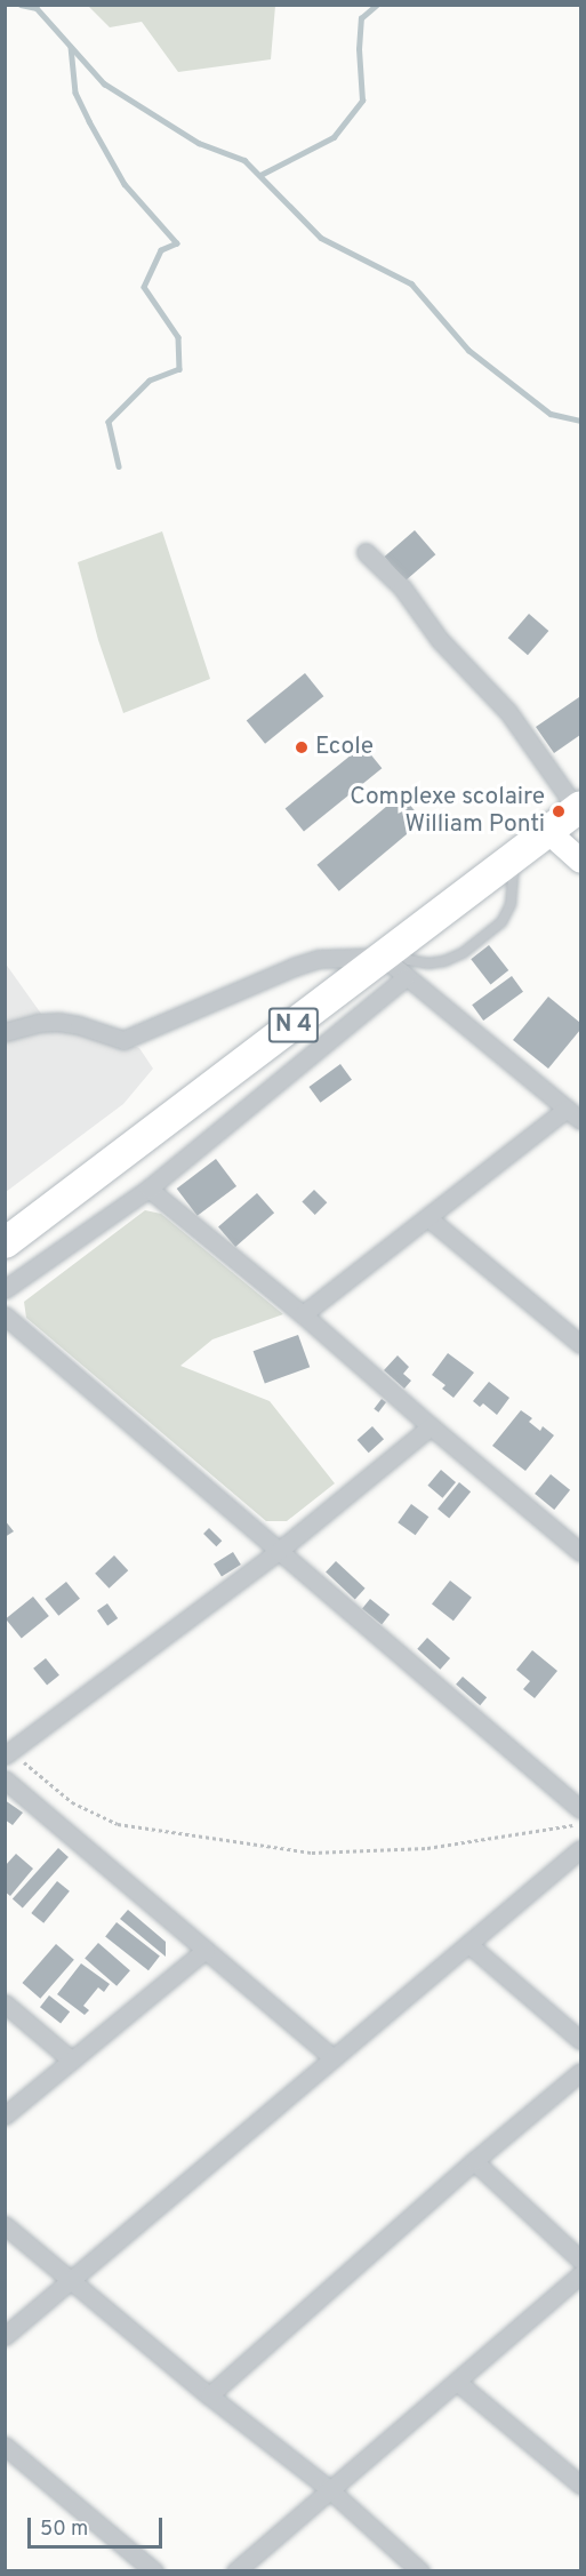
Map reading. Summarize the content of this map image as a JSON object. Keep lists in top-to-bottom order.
{
  "streets": {
    "highway": ["N 4"]
  },
  "places": ["Ecole", "Complexe scolaire William Ponti"],
  "scale_bar": "50 m"
}
